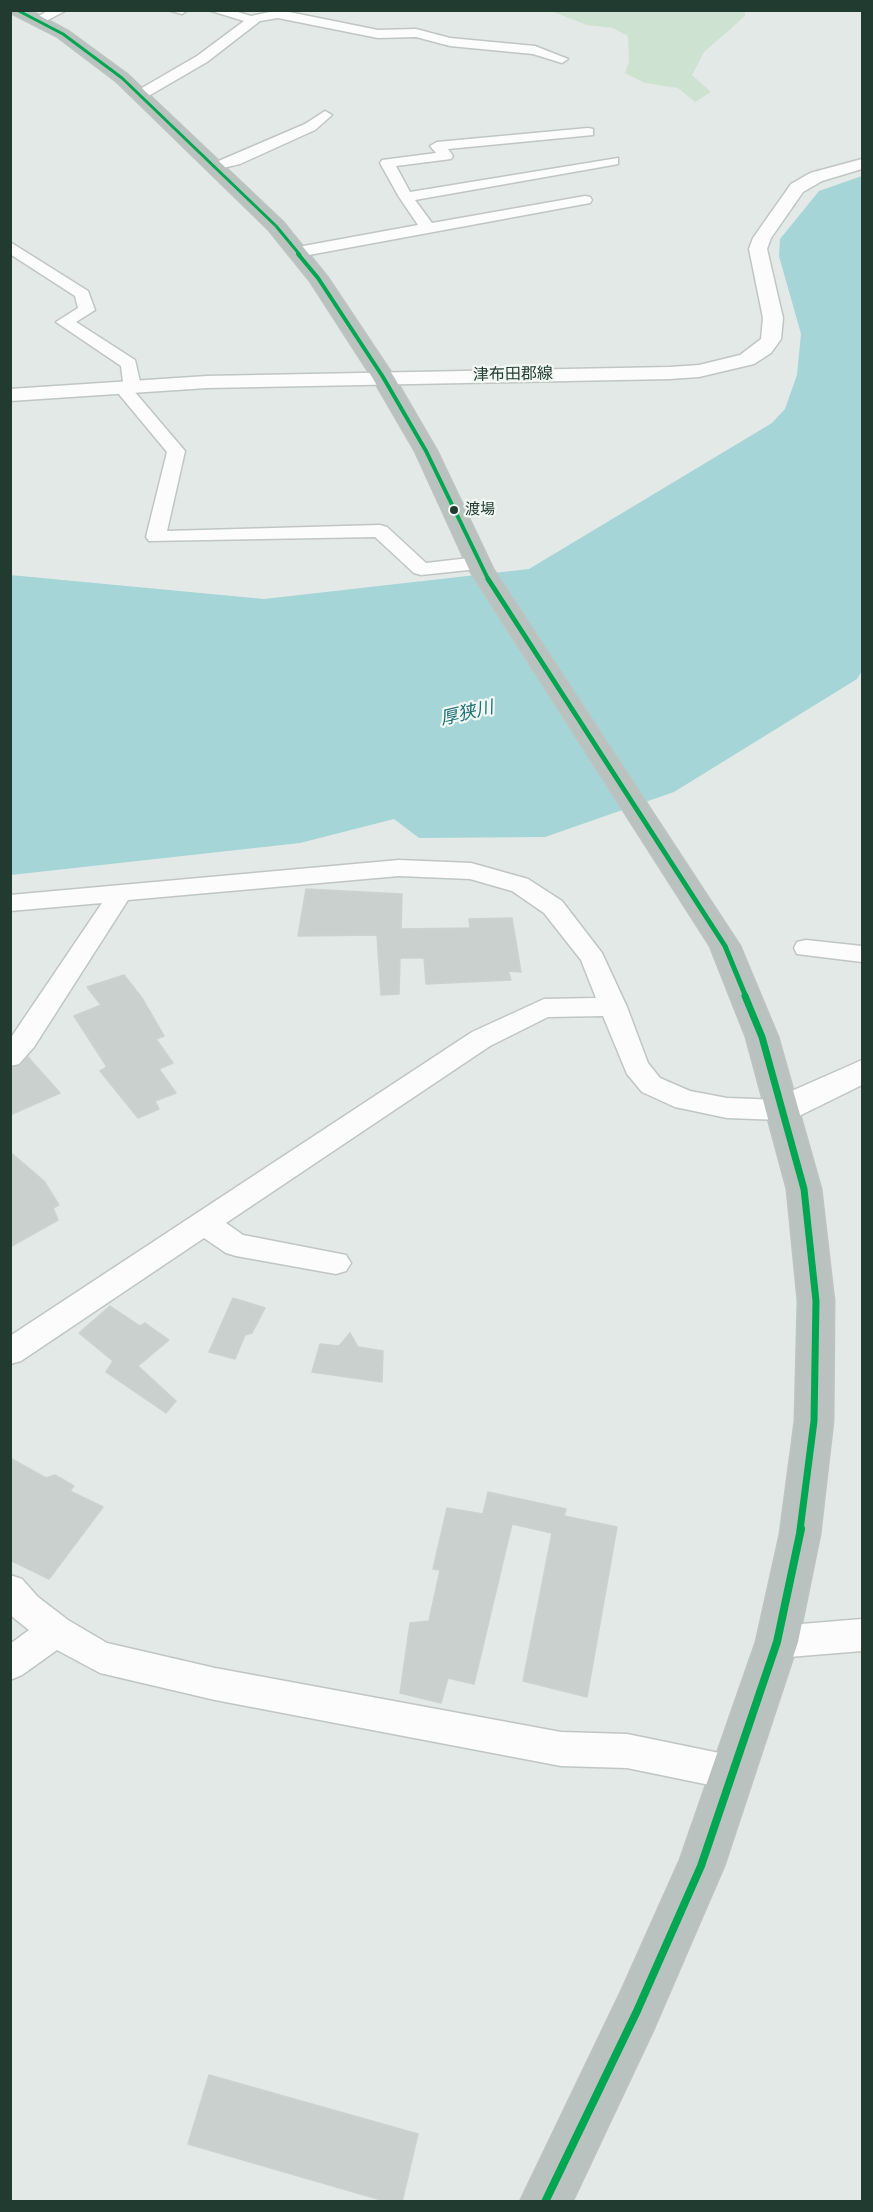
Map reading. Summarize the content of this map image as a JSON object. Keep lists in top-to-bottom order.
{
  "streets": {
    "main road": ["津布田郡線"]
  },
  "water": ["厚狭川"],
  "places": ["渡場"]
}
